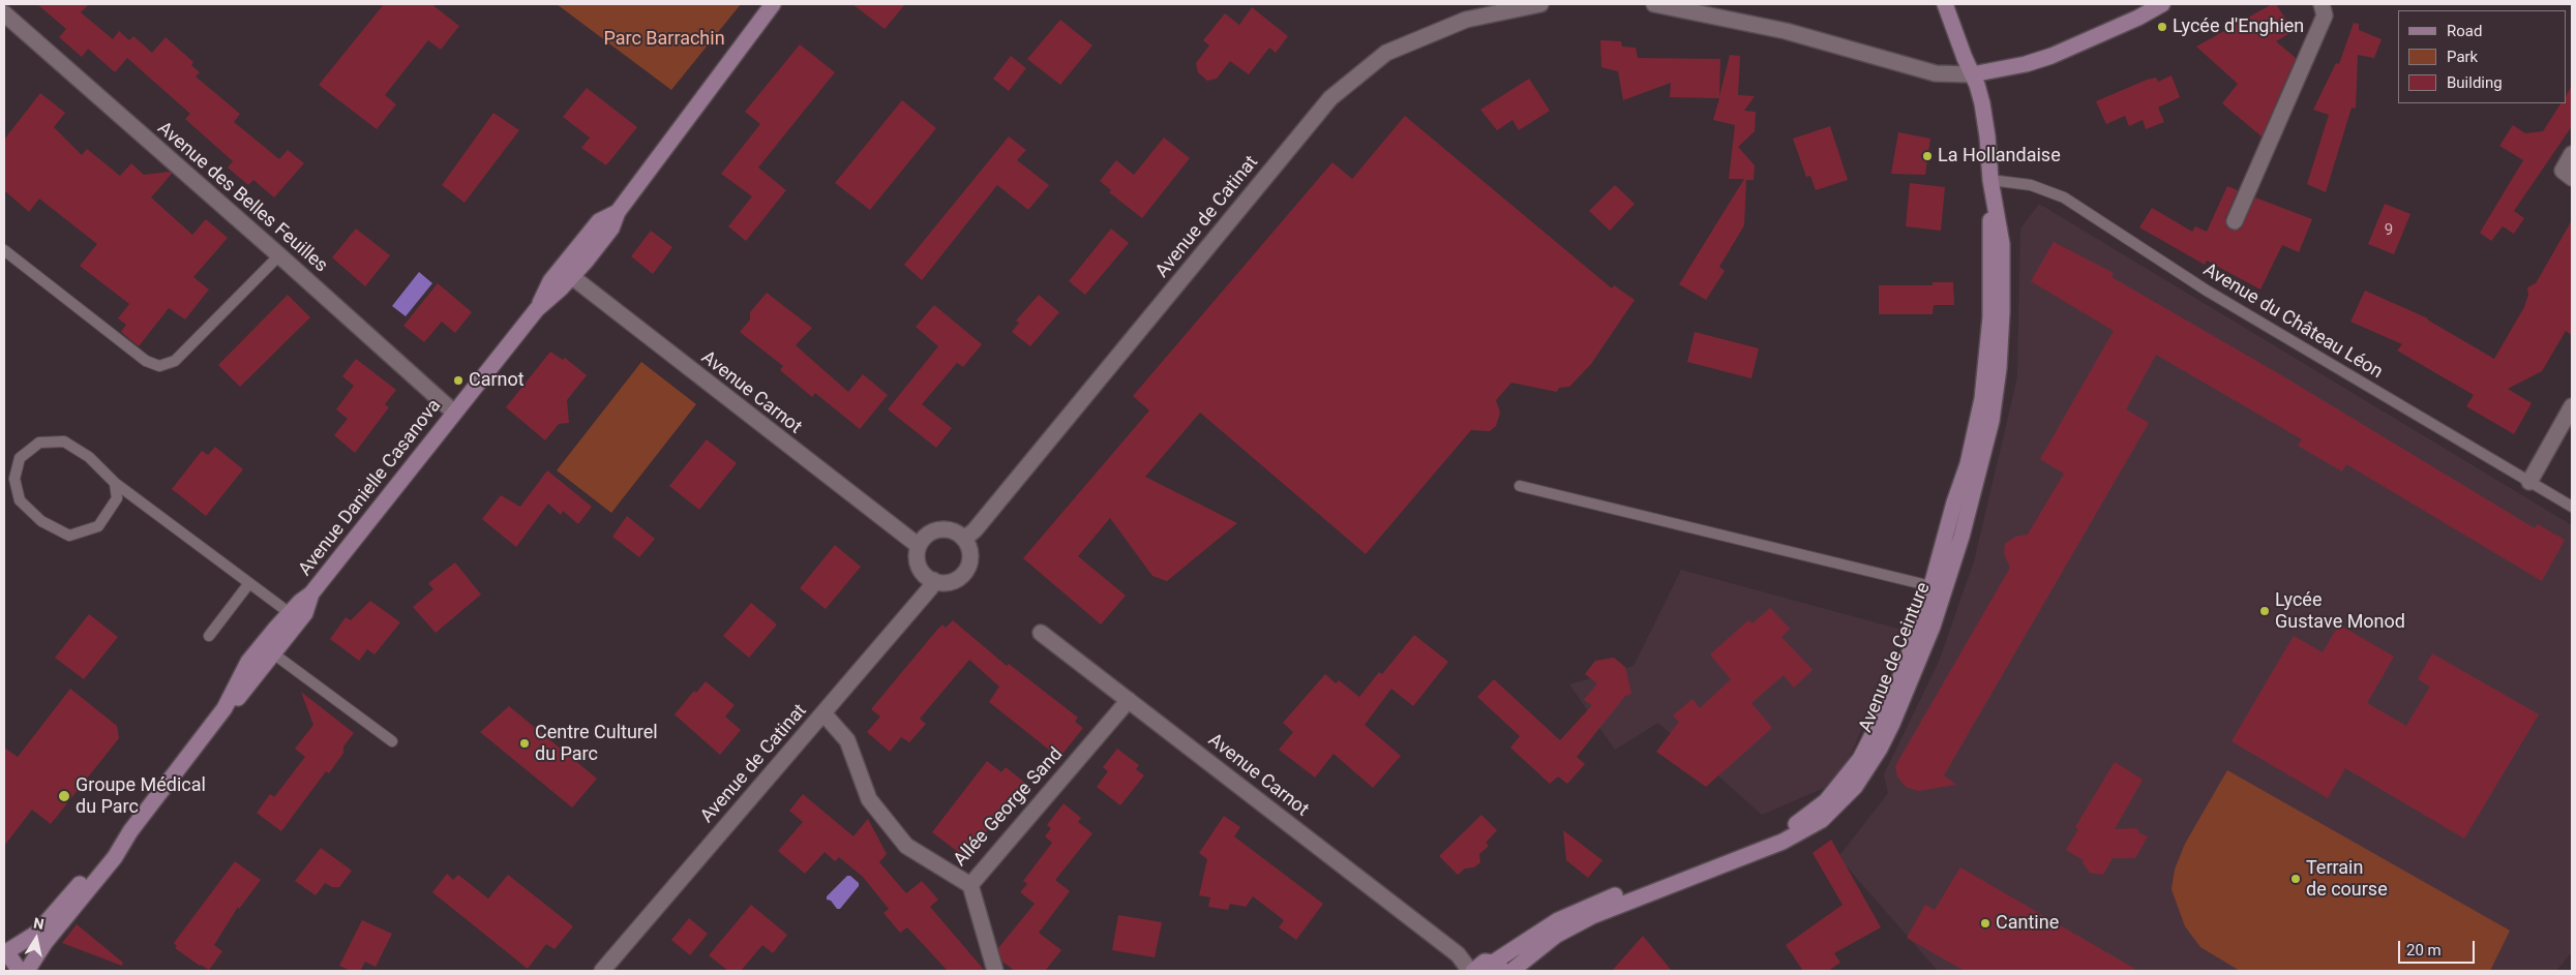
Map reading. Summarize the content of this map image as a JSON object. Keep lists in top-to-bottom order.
{
  "streets": {
    "street": [
      "Avenue des Belles Feuilles",
      "Avenue de Catinat",
      "Avenue Carnot",
      "Avenue Danielle Casanova",
      "Avenue de Ceinture",
      "Allée George Sand"
    ],
    "lane": ["Avenue du Château Léon"]
  },
  "crossings": [
    ["Avenue des Belles Feuilles", "Avenue Danielle Casanova"],
    ["Avenue de Catinat", "Avenue Carnot"],
    ["Avenue de Catinat", "Allée George Sand"],
    ["Avenue du Château Léon", "Avenue de Ceinture"],
    ["Avenue Carnot", "Avenue Danielle Casanova"],
    ["Avenue Carnot", "Avenue de Ceinture"],
    ["Avenue Carnot", "Allée George Sand"]
  ],
  "parks": ["Parc Barrachin"],
  "places": [
    "Lycée d'Enghien",
    "La Hollandaise",
    "Carnot",
    "Lycée Gustave Monod",
    "Centre Culturel du Parc",
    "Groupe Médical du Parc",
    "Terrain de course",
    "Cantine"
  ],
  "house_numbers": ["9"],
  "legend": ["Road", "Park", "Building"],
  "scale_bar": "20 m",
  "north": "top"
}
